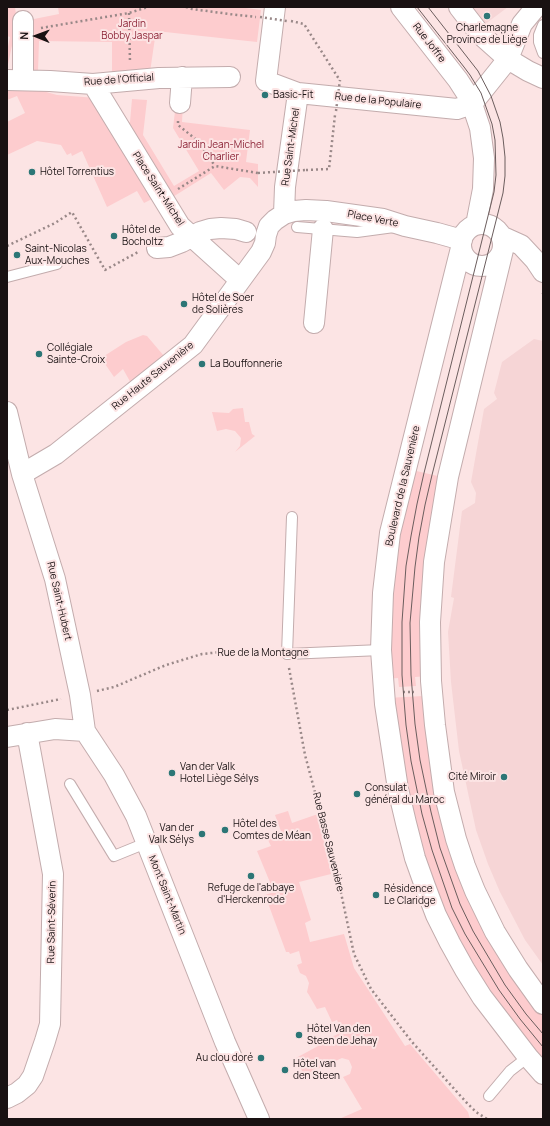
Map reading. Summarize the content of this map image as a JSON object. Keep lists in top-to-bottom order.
{
  "streets": {
    "street": [
      "Rue Joffre",
      "Rue de l'Official",
      "Rue de la Populaire",
      "Rue Saint-Michel",
      "Place Saint-Michel",
      "Place Verte",
      "Rue Haute Sauvenière",
      "Boulevard de la Sauvenière",
      "Rue Saint-Hubert",
      "Mont Saint-Martin",
      "Rue Saint-Séverin"
    ],
    "lane": ["Rue de la Montagne"],
    "path": ["Rue Basse Sauvenière"]
  },
  "crossings": [
    ["Rue Joffre", "Rue de la Populaire"],
    ["Rue de l'Official", "Place Saint-Michel"],
    ["Rue de la Populaire", "Rue Saint-Michel"],
    ["Rue Saint-Michel", "Place Verte"],
    ["Rue Saint-Michel", "Rue Haute Sauvenière"],
    ["Place Saint-Michel", "Rue Haute Sauvenière"],
    ["Place Verte", "Rue Haute Sauvenière"],
    ["Place Verte", "Boulevard de la Sauvenière"],
    ["Rue Haute Sauvenière", "Rue Saint-Hubert"],
    ["Boulevard de la Sauvenière", "Rue de la Montagne"],
    ["Rue Saint-Hubert", "Rue de la Montagne"],
    ["Rue Saint-Hubert", "Mont Saint-Martin"],
    ["Rue de la Montagne", "Rue Basse Sauvenière"]
  ],
  "parks": ["Jardin Bobby Jaspar", "Jardin Jean-Michel Charlier"],
  "places": [
    "Charlemagne Province de Liège",
    "Basic-Fit",
    "Hôtel Torrentius",
    "Hôtel de Bocholtz",
    "Saint-Nicolas Aux-Mouches",
    "Hôtel de Soer de Solières",
    "Collégiale Sainte-Croix",
    "La Bouffonnerie",
    "Van der Valk Hotel Liège Sélys",
    "Cité Miroir",
    "Consulat général du Maroc",
    "Hôtel des Comtes de Méan",
    "Van der Valk Sélys",
    "Refuge de l'abbaye d'Herckenrode",
    "Résidence Le Claridge",
    "Hôtel Van den Steen de Jehay",
    "Au clou doré",
    "Hôtel van den Steen"
  ],
  "north": "left"
}
